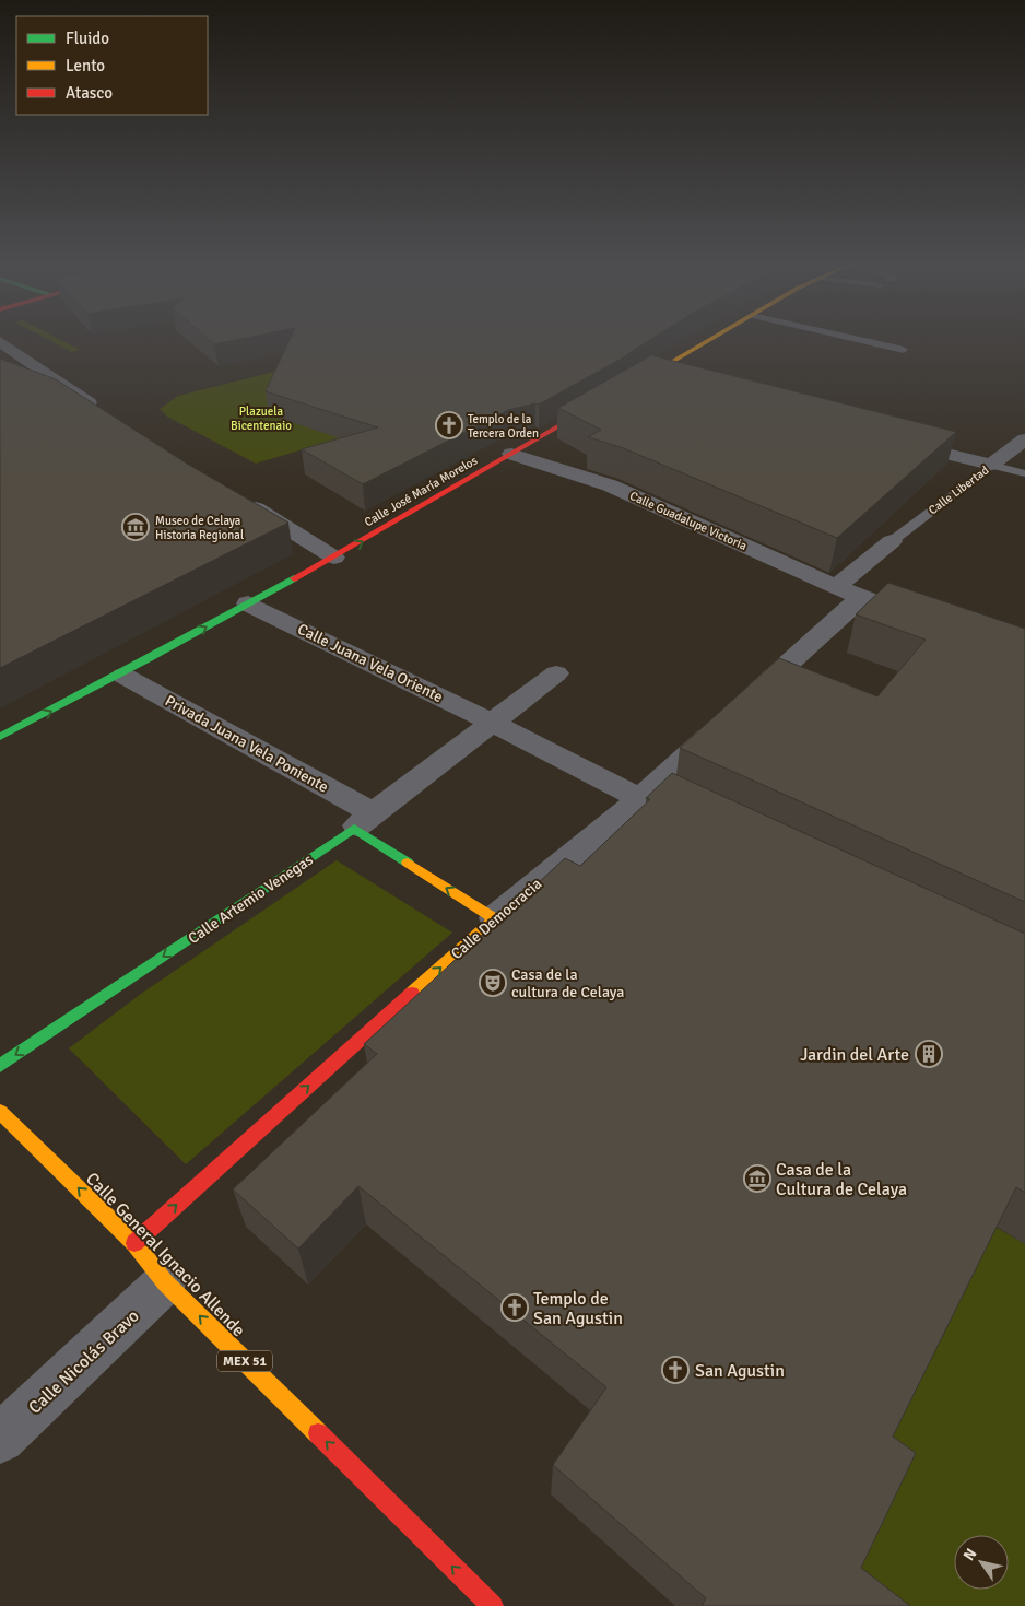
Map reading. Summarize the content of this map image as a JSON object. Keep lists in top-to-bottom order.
{
  "streets": {
    "main road": [
      "Calle José María Morelos",
      "Privada Juana Vela Poniente",
      "Calle Artemio Venegas",
      "Calle Democracia",
      "Calle General Ignacio Allende",
      "MEX 51"
    ],
    "street": [
      "Calle Libertad",
      "Calle Guadalupe Victoria",
      "Calle Juana Vela Oriente",
      "Calle Nicolás Bravo"
    ]
  },
  "crossings": [
    ["Calle Libertad", "Calle Democracia"],
    ["Calle José María Morelos", "Calle Guadalupe Victoria"],
    ["Calle José María Morelos", "Calle Juana Vela Oriente"],
    ["Calle José María Morelos", "Privada Juana Vela Poniente"],
    ["Calle Guadalupe Victoria", "Calle Democracia"],
    ["Calle Juana Vela Oriente", "Calle Artemio Venegas"],
    ["Calle Juana Vela Oriente", "Calle Democracia"],
    ["Privada Juana Vela Poniente", "Calle Artemio Venegas"],
    ["Privada Juana Vela Poniente", "Calle Democracia"],
    ["Calle Democracia", "Calle General Ignacio Allende"],
    ["Calle General Ignacio Allende", "Calle Nicolás Bravo"]
  ],
  "one_way": [
    "Calle José María Morelos",
    "Privada Juana Vela Poniente",
    "Calle Artemio Venegas",
    "Calle Democracia",
    "Calle General Ignacio Allende"
  ],
  "parks": ["Plazuela Bicentenaio"],
  "places": {
    "church": ["Templo de la Tercera Orden", "Templo de San Agustin", "San Agustin"],
    "museum": ["Museo de Celaya Historia Regional", "Casa de la Cultura de Celaya"],
    "theatre": ["Casa de la cultura de Celaya"],
    "building": ["Jardin del Arte"]
  },
  "legend": ["Fluido", "Lento", "Atasco"],
  "north": "top left"
}
